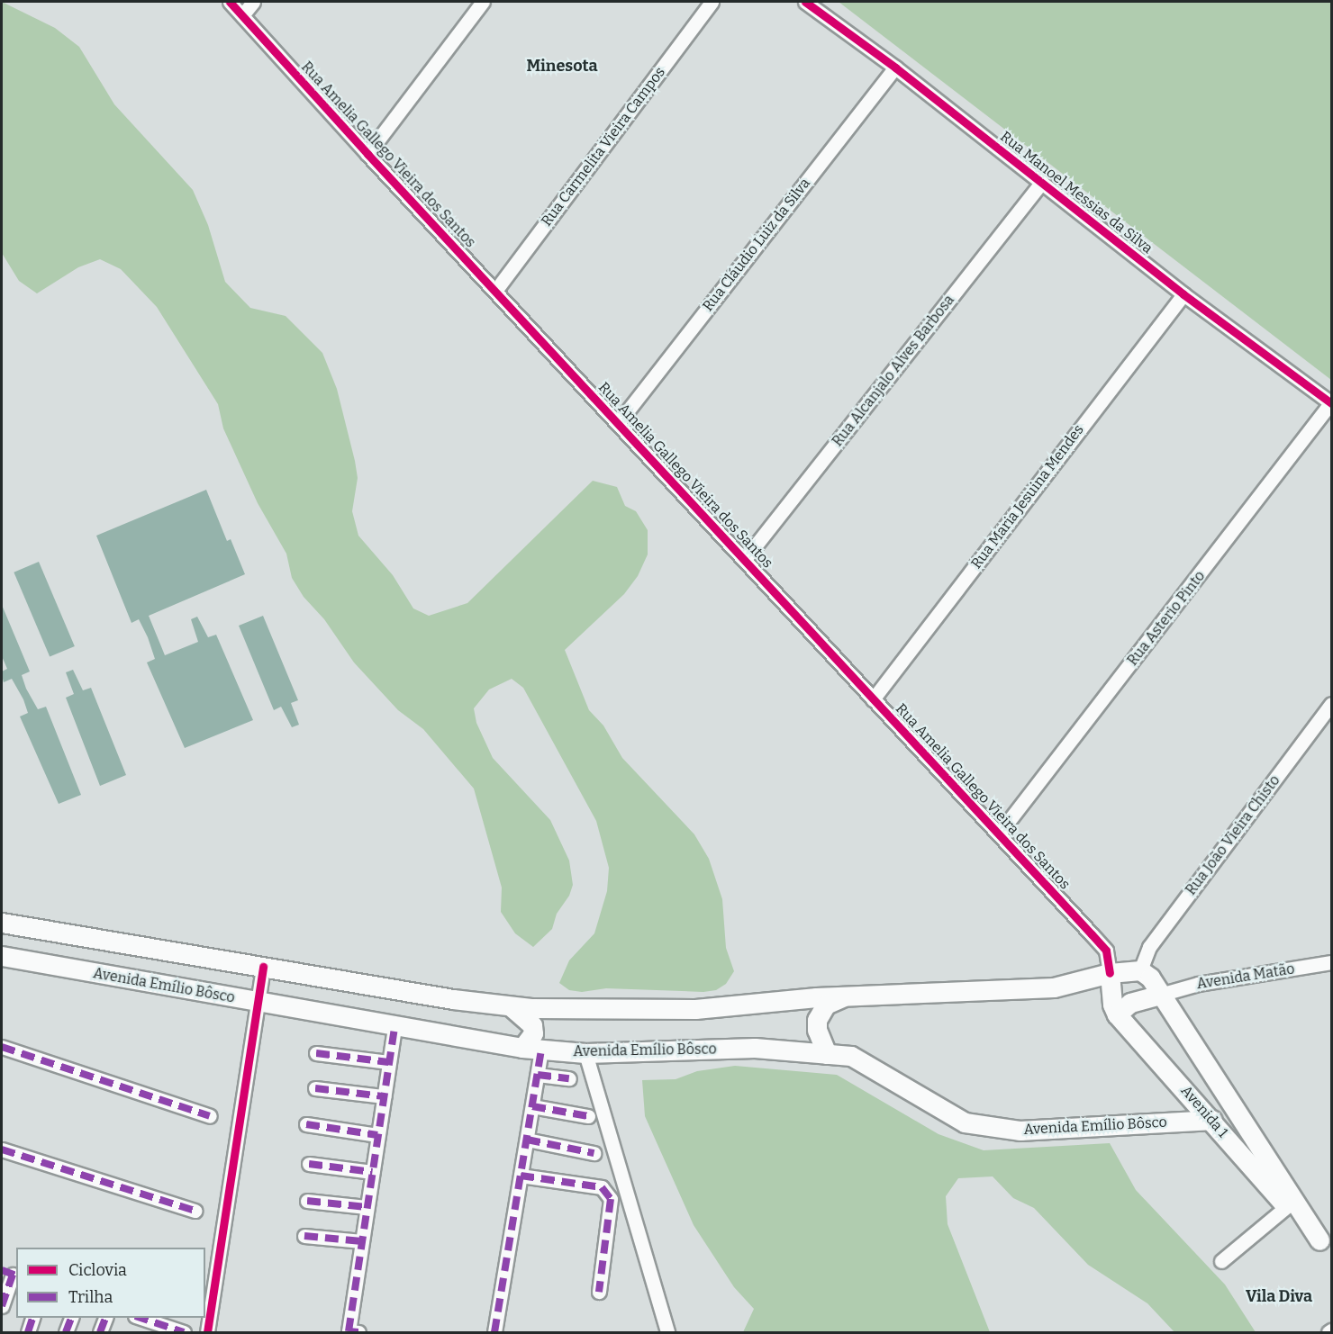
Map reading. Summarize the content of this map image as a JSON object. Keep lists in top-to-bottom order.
{
  "streets": {
    "main road": ["Avenida Emílio Bôsco", "Avenida 1"],
    "street": [
      "Rua Carmelita Vieira Campos",
      "Rua Amelia Gallego Vieira dos Santos",
      "Rua Manoel Messias da Silva",
      "Rua Cláudio Luiz da Silva",
      "Rua Alcanjalo Alves Barbosa",
      "Rua Maria Jesuina Mendes",
      "Rua Asterio Pinto",
      "Rua João Vieira Chisto",
      "Avenida Matão"
    ]
  },
  "crossings": [
    ["Rua Carmelita Vieira Campos", "Rua Amelia Gallego Vieira dos Santos"],
    ["Rua Amelia Gallego Vieira dos Santos", "Rua Cláudio Luiz da Silva"],
    ["Rua Amelia Gallego Vieira dos Santos", "Rua Alcanjalo Alves Barbosa"],
    ["Rua Amelia Gallego Vieira dos Santos", "Rua Maria Jesuina Mendes"],
    ["Rua Amelia Gallego Vieira dos Santos", "Rua Asterio Pinto"],
    ["Rua Amelia Gallego Vieira dos Santos", "Avenida 1"],
    ["Rua Manoel Messias da Silva", "Rua Cláudio Luiz da Silva"],
    ["Rua Manoel Messias da Silva", "Rua Alcanjalo Alves Barbosa"],
    ["Rua Manoel Messias da Silva", "Rua Maria Jesuina Mendes"],
    ["Rua Manoel Messias da Silva", "Rua Asterio Pinto"],
    ["Avenida Emílio Bôsco", "Avenida 1"]
  ],
  "districts": ["Minesota", "Vila Diva"],
  "legend": ["Ciclovia", "Trilha"]
}
